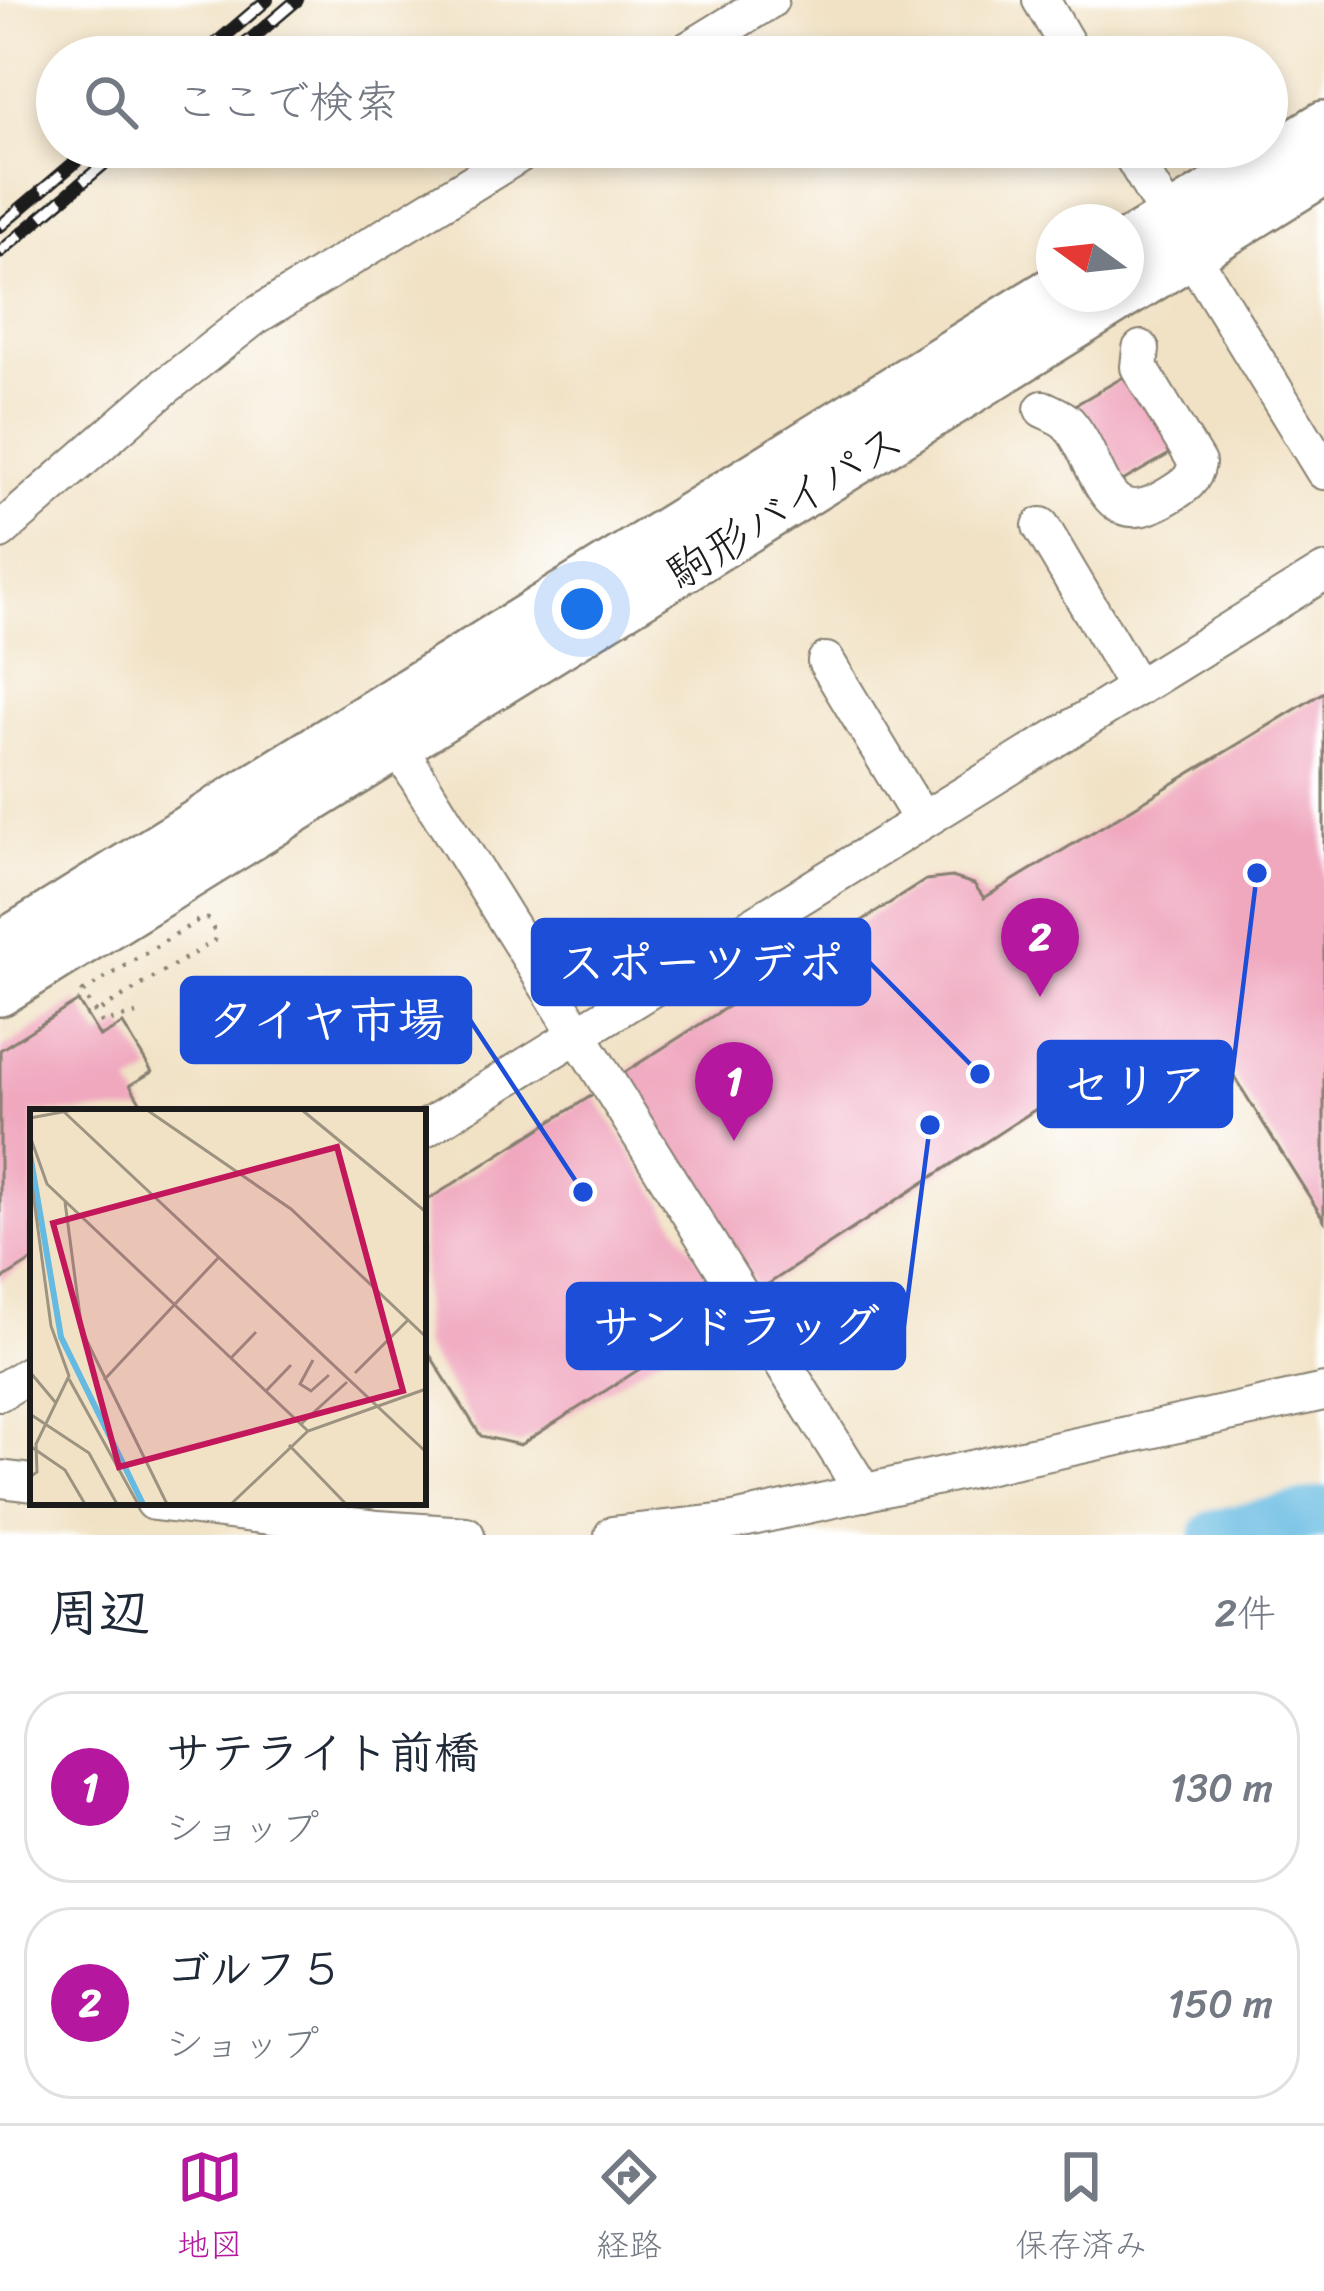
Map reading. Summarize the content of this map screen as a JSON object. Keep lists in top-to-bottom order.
{
  "streets": {
    "main road": ["駒形バイパス"]
  },
  "places": [
    "セリア",
    "スポーツデポ",
    "サンドラッグ",
    "タイヤ市場"
  ],
  "north": "left",
  "page": {
    "search": "ここで検索",
    "pins": ["2", "1"],
    "heading": ["周辺", "2件"],
    "list": [
      {
        "mark": "1",
        "name": "サテライト前橋",
        "note": "ショップ",
        "value": "130 m"
      },
      {
        "mark": "2",
        "name": "ゴルフ５",
        "note": "ショップ",
        "value": "150 m"
      }
    ],
    "nav": ["地図", "経路", "保存済み"]
  }
}
